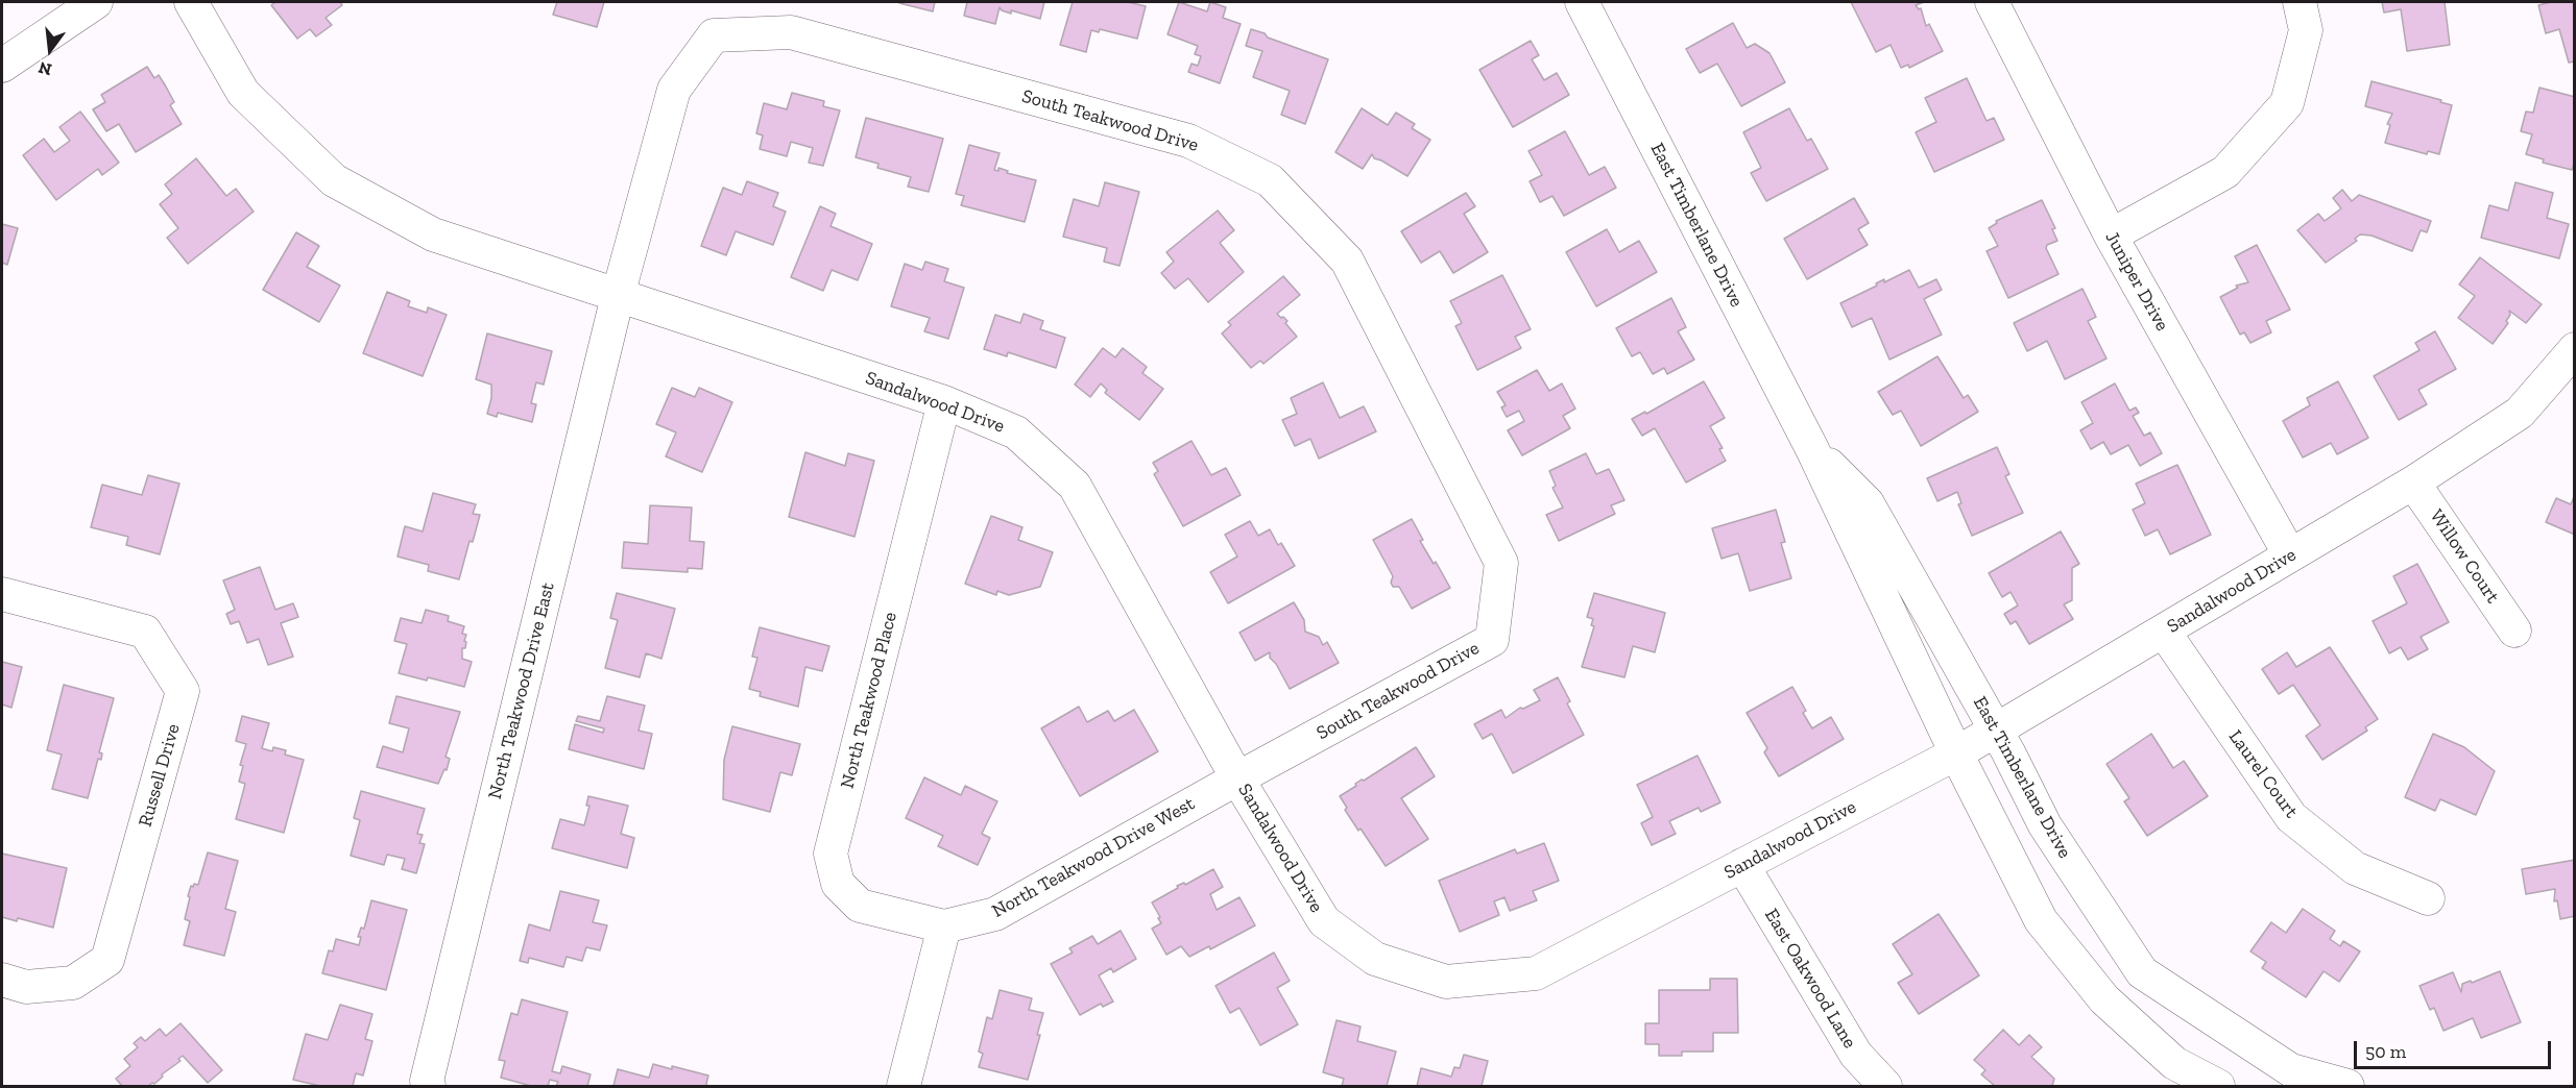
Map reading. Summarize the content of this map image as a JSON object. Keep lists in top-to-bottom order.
{
  "streets": {
    "street": [
      "South Teakwood Drive",
      "East Timberlane Drive",
      "Juniper Drive",
      "Sandalwood Drive",
      "Willow Court",
      "North Teakwood Drive East",
      "North Teakwood Place",
      "Laurel Court",
      "Russell Drive",
      "North Teakwood Drive West",
      "East Oakwood Lane"
    ]
  },
  "crossings": [
    ["South Teakwood Drive", "Sandalwood Drive"],
    ["South Teakwood Drive", "North Teakwood Drive East"],
    ["South Teakwood Drive", "North Teakwood Drive West"],
    ["East Timberlane Drive", "Sandalwood Drive"],
    ["Juniper Drive", "Sandalwood Drive"],
    ["Sandalwood Drive", "Willow Court"],
    ["Sandalwood Drive", "North Teakwood Drive East"],
    ["Sandalwood Drive", "North Teakwood Place"],
    ["Sandalwood Drive", "Laurel Court"],
    ["Sandalwood Drive", "North Teakwood Drive West"],
    ["Sandalwood Drive", "East Oakwood Lane"],
    ["North Teakwood Place", "North Teakwood Drive West"]
  ],
  "scale_bar": "50 m",
  "north": "bottom"
}
